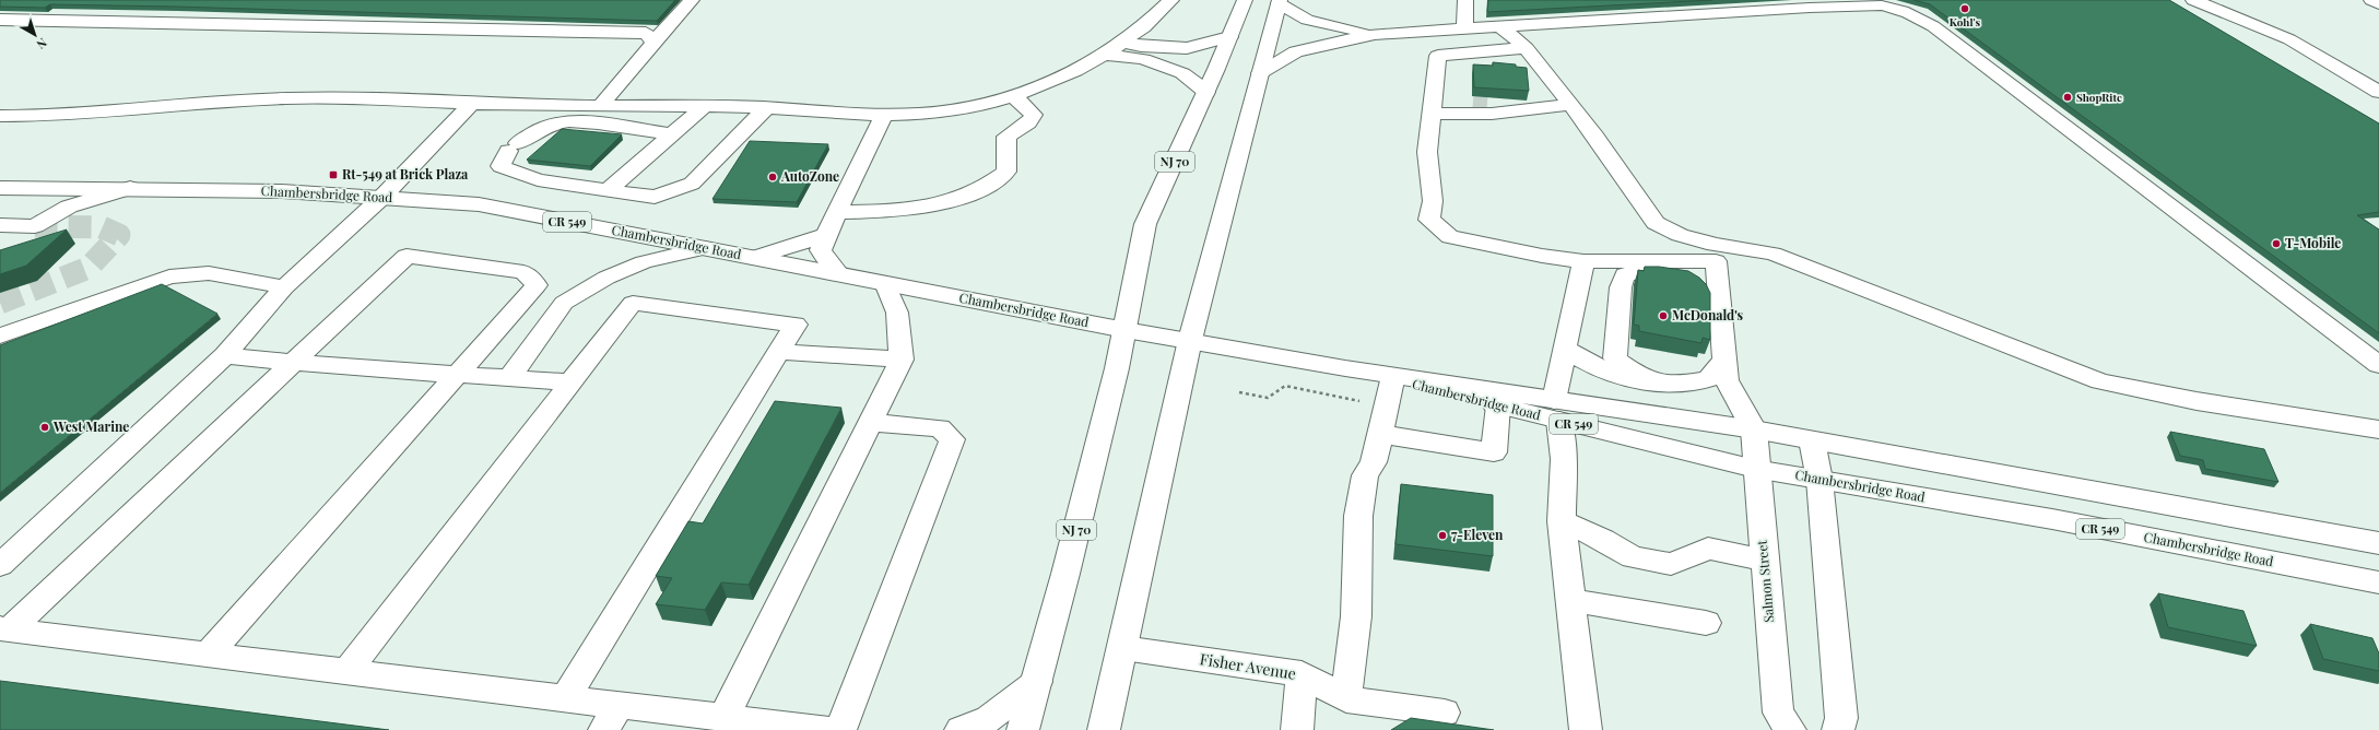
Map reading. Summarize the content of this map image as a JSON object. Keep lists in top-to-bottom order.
{
  "streets": {
    "main road": [
      "NJ 70",
      "Chambersbridge Road",
      "CR 549",
      "Salmon Street",
      "Fisher Avenue"
    ]
  },
  "crossings": [
    ["NJ 70", "Chambersbridge Road"],
    ["Chambersbridge Road", "Salmon Street"]
  ],
  "places": {
    "other": [
      "Kohl's",
      "ShopRite",
      "AutoZone",
      "T-Mobile",
      "McDonald's",
      "West Marine",
      "7-Eleven"
    ],
    "transit": ["Rt-549 at Brick Plaza"]
  },
  "north": "bottom right"
}
